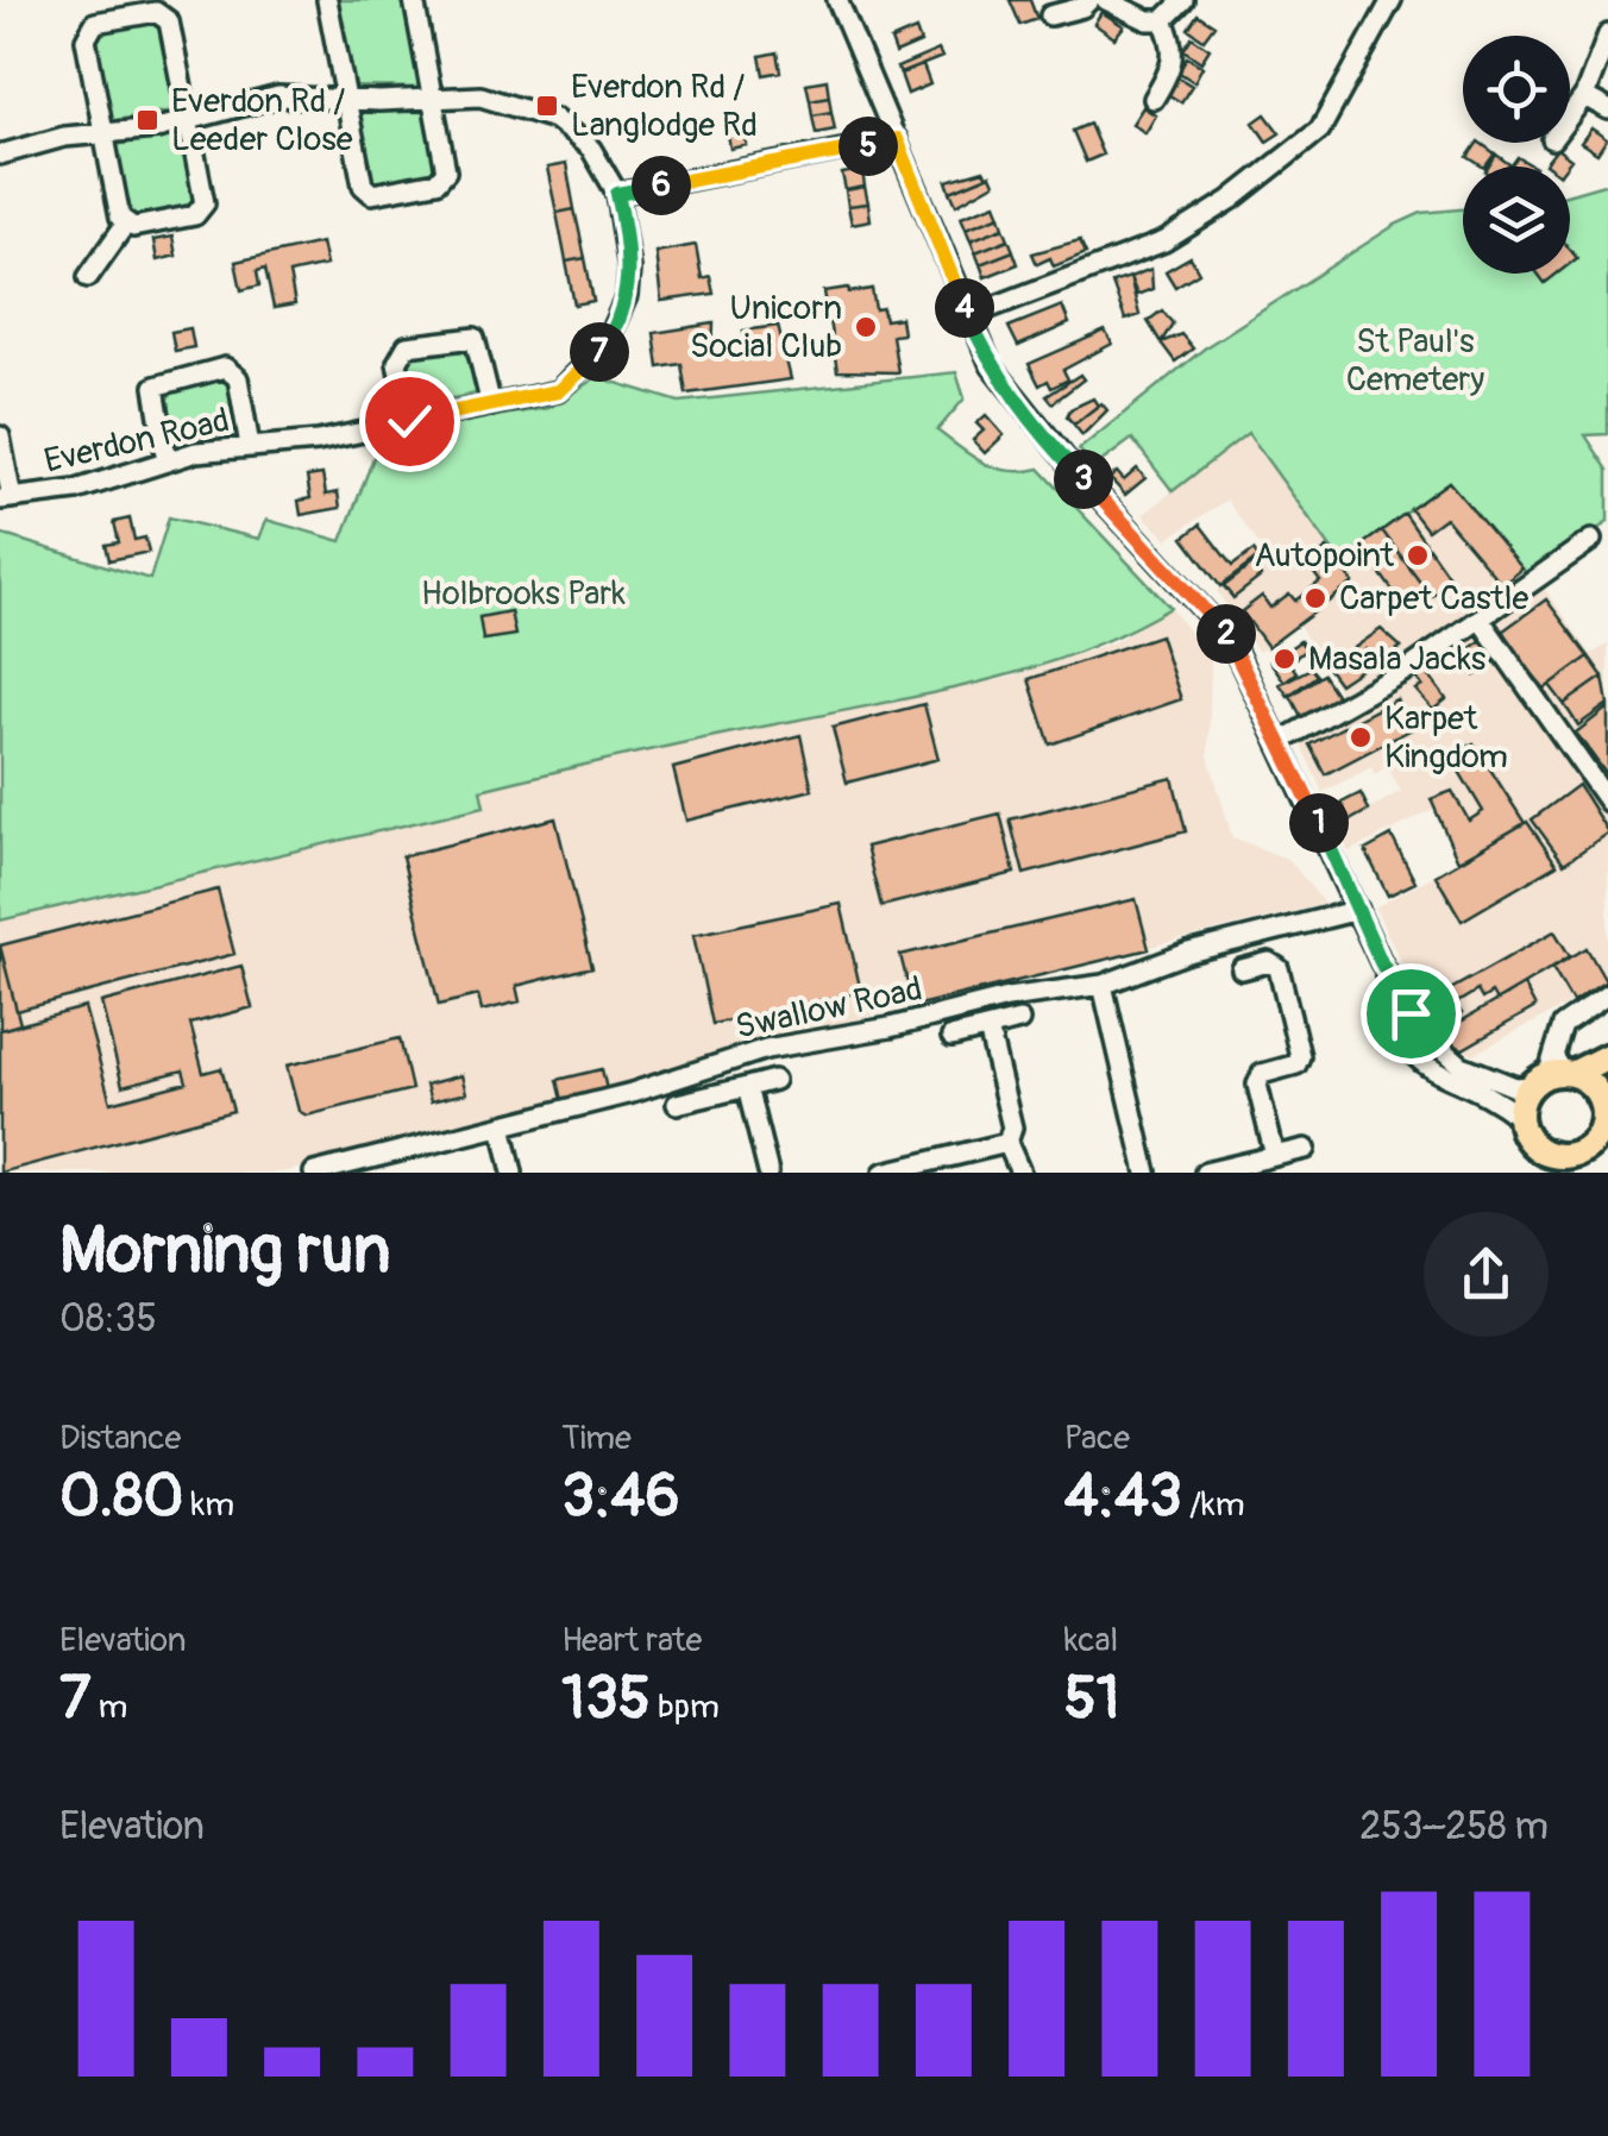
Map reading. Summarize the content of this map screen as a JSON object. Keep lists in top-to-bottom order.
{
  "streets": {
    "street": ["Everdon Road", "Swallow Road"]
  },
  "parks": ["St Paul's Cemetery", "Holbrooks Park"],
  "places": {
    "transit": ["Everdon Rd / Langlodge Rd", "Everdon Rd / Leeder Close"],
    "other": [
      "Unicorn Social Club",
      "Autopoint",
      "Carpet Castle",
      "Masala Jacks",
      "Karpet Kingdom"
    ]
  },
  "page": {
    "pins": [
      "5",
      "6",
      "4",
      "7",
      "3",
      "2",
      "1"
    ],
    "heading": ["Morning run", "08:35"],
    "stats": [
      ["Distance", "0.80 km"],
      ["Time", "3:46"],
      ["Pace", "4:43 /km"],
      ["Elevation", "7 m"],
      ["Heart rate", "135 bpm"],
      ["kcal", "51"]
    ],
    "chart": ["Elevation", "253–258 m"]
  }
}
